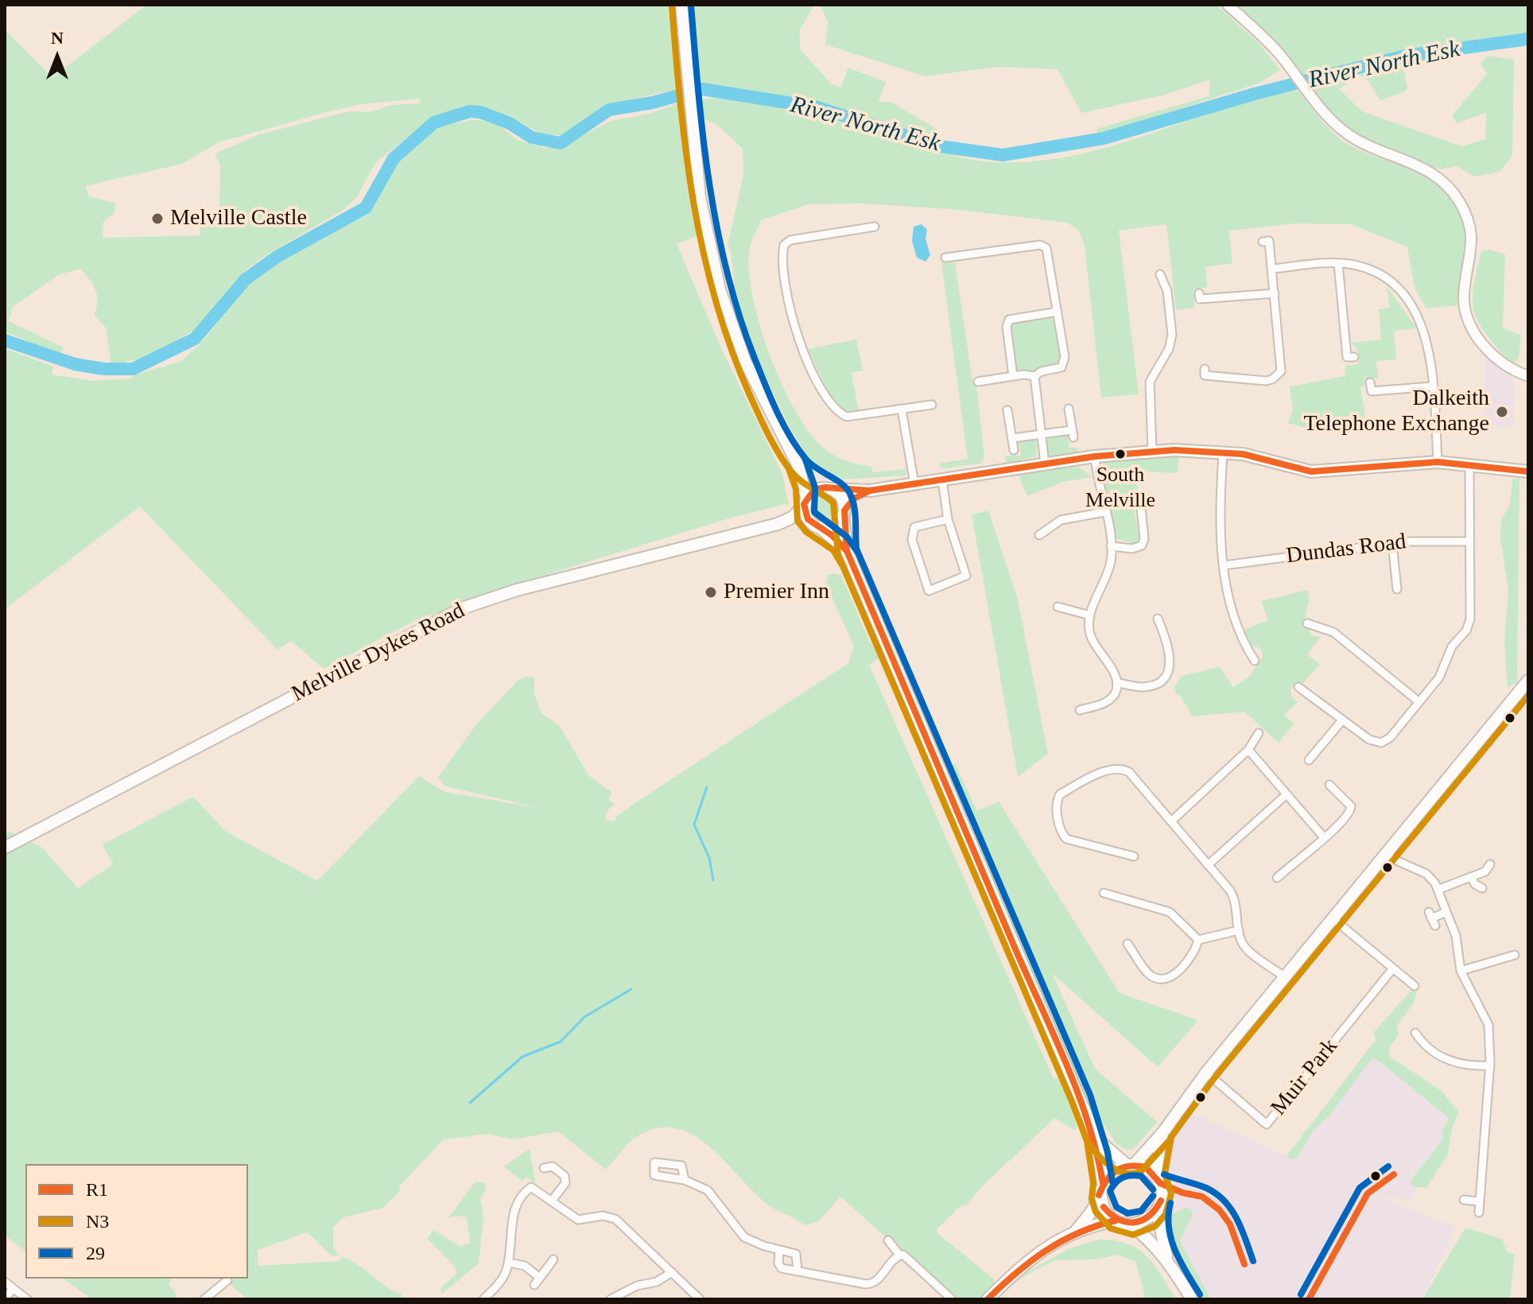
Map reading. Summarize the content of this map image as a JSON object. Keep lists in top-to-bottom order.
{
  "streets": {
    "main road": ["Melville Dykes Road"],
    "street": ["Dundas Road", "Muir Park"]
  },
  "water": ["River North Esk"],
  "places": [
    "Melville Castle",
    "Dalkeith Telephone Exchange",
    "South Melville",
    "Premier Inn"
  ],
  "lines": ["transit line 29", "transit line N3", "transit line R1"],
  "legend": ["R1", "N3", "29"],
  "north": "top"
}
